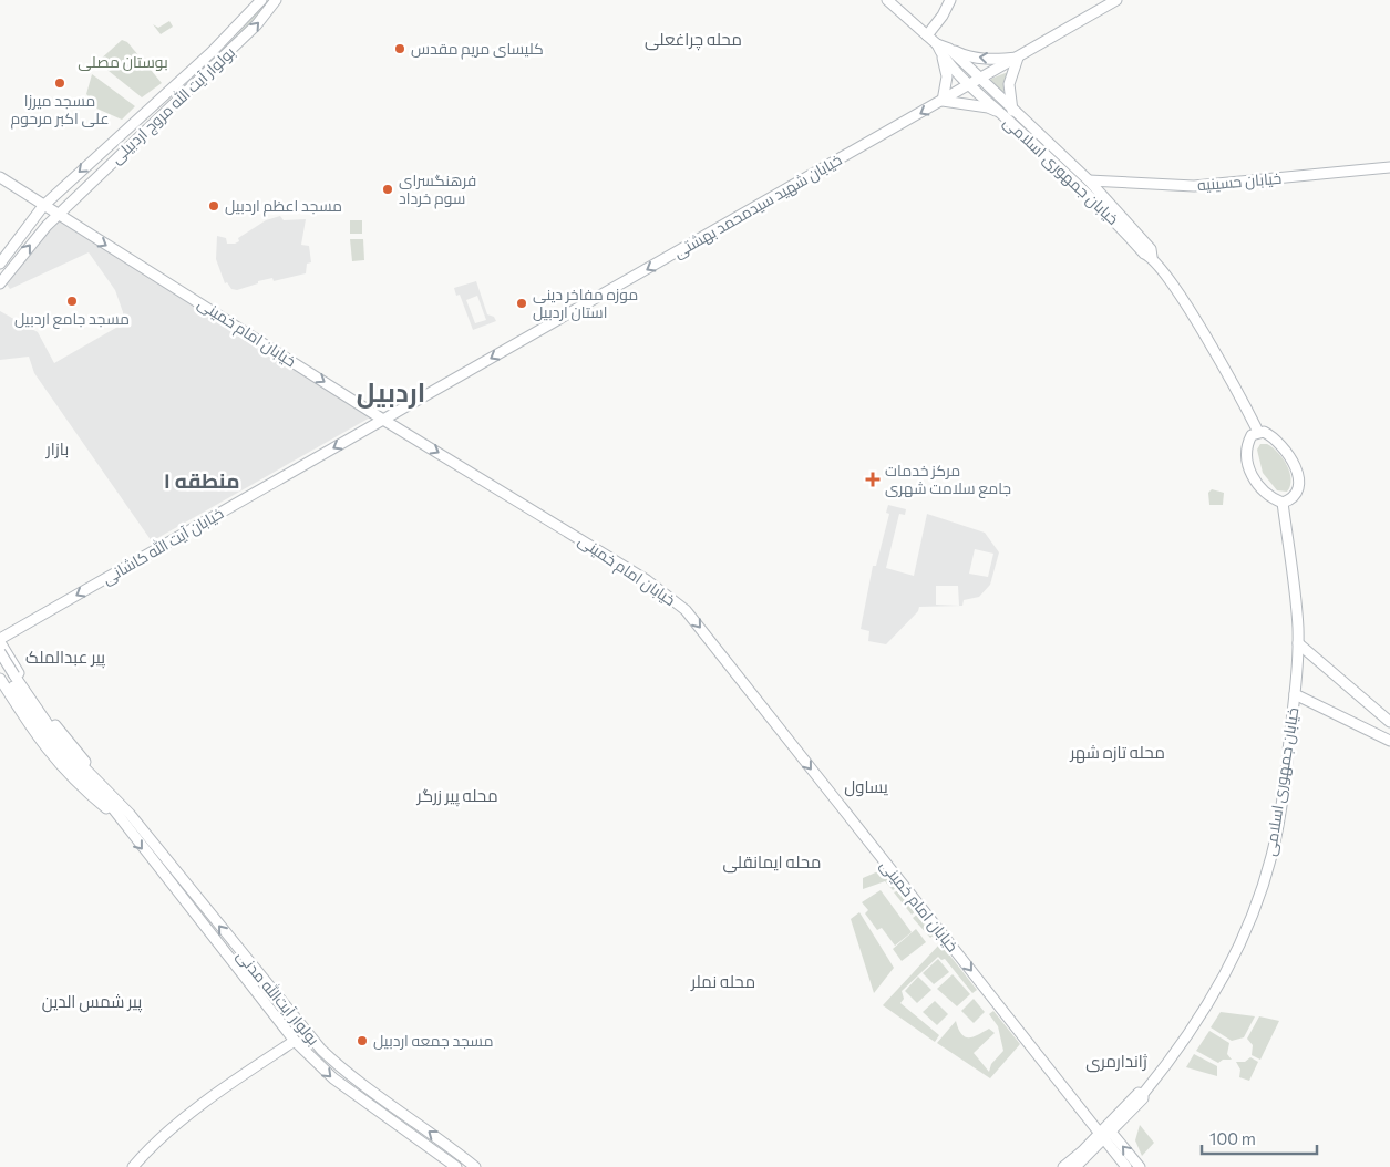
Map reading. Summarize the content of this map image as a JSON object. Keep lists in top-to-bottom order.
{
  "streets": {
    "main road": [
      "بولوار آیت الله مروج اردبیلی",
      "خیابان جمهوری اسلامی",
      "خیابان حسینیه",
      "خیابان شهید سیدمحمد بهشتی",
      "خیابان امام خمینی",
      "خیابان آیت الله کاشانی",
      "بولوار آیت‌الله مدنی"
    ]
  },
  "crossings": [
    ["بولوار آیت الله مروج اردبیلی", "خیابان امام خمینی"],
    ["خیابان جمهوری اسلامی", "خیابان حسینیه"],
    ["خیابان جمهوری اسلامی", "خیابان شهید سیدمحمد بهشتی"],
    ["خیابان جمهوری اسلامی", "خیابان امام خمینی"],
    ["خیابان شهید سیدمحمد بهشتی", "خیابان امام خمینی"],
    ["خیابان شهید سیدمحمد بهشتی", "خیابان آیت الله کاشانی"],
    ["خیابان امام خمینی", "خیابان آیت الله کاشانی"]
  ],
  "one_way": ["خیابان شهید سیدمحمد بهشتی", "خیابان امام خمینی", "خیابان آیت الله کاشانی"],
  "districts": [
    "محله چراغعلی",
    "اردبیل",
    "بازار",
    "منطقه ۱",
    "پیر عبدالملک",
    "محله تازه شهر",
    "یساول",
    "محله پیر زرگر",
    "محله ایمانقلی",
    "محله نملر",
    "پیر شمس الدین",
    "ژاندارمری"
  ],
  "parks": ["بوستان مصلی"],
  "places": {
    "other": [
      "کلیسای مریم مقدس",
      "مسجد میرزا علی اکبر مرحوم",
      "فرهنگسرای سوم خرداد",
      "مسجد اعظم اردبیل",
      "مسجد جامع اردبیل",
      "موزه مفاخر دینی استان اردبیل",
      "مسجد جمعه اردبیل"
    ],
    "health": ["مرکز خدمات جامع سلامت شهری"]
  },
  "scale_bar": "100 m"
}
